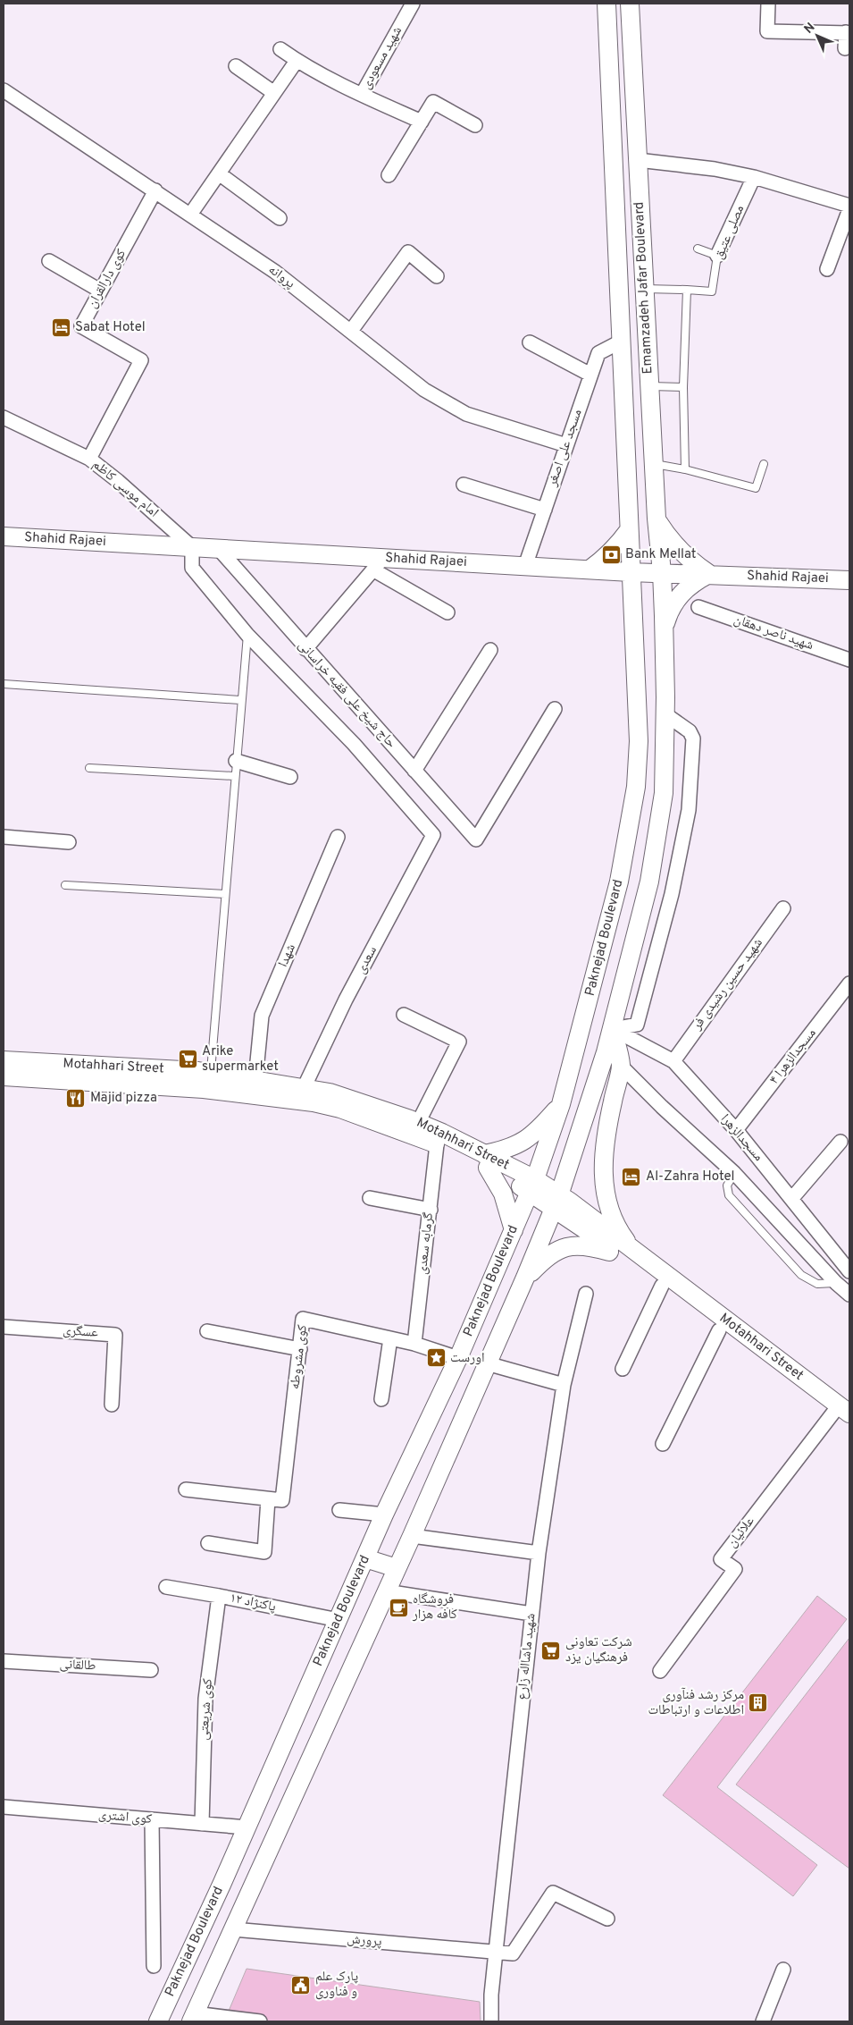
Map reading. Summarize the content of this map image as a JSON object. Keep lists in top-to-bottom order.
{
  "streets": {
    "main road": [
      "Emamzadeh Jafar Boulevard",
      "Shahid Rajaei",
      "Paknejad Boulevard",
      "Motahhari Street"
    ],
    "street": [
      "شهید مسعودی",
      "مصلی عتیق",
      "پروانه",
      "کوی دارالقران",
      "مسجد علی اصغر",
      "امام موسی کاظم",
      "شهید ناصر دهقان",
      "حاج شیخ علی فقیه خراسانی",
      "شهدا",
      "سعدی",
      "شهید حسین رشیدی فر",
      "مسجدالزهرا ۴",
      "مسجدالزهرا",
      "گرمابه سعدی",
      "عسگری",
      "کوی مشروطه",
      "علائیان",
      "پاکنژاد ۱۲",
      "شهید ماشااله زارع",
      "طالقانی",
      "کوی شریعتی",
      "کوی اشتری",
      "پرورش"
    ]
  },
  "crossings": [
    ["پروانه", "کوی دارالقران"],
    ["پروانه", "مسجد علی اصغر"],
    ["کوی دارالقران", "امام موسی کاظم"],
    ["Emamzadeh Jafar Boulevard", "مسجد علی اصغر"],
    ["Emamzadeh Jafar Boulevard", "Shahid Rajaei"],
    ["Emamzadeh Jafar Boulevard", "Paknejad Boulevard"],
    ["مسجد علی اصغر", "Shahid Rajaei"],
    ["امام موسی کاظم", "Shahid Rajaei"],
    ["امام موسی کاظم", "حاج شیخ علی فقیه خراسانی"],
    ["Shahid Rajaei", "حاج شیخ علی فقیه خراسانی"],
    ["Shahid Rajaei", "Paknejad Boulevard"],
    ["حاج شیخ علی فقیه خراسانی", "سعدی"],
    ["Paknejad Boulevard", "Motahhari Street"],
    ["Paknejad Boulevard", "مسجدالزهرا"],
    ["Paknejad Boulevard", "کوی مشروطه"],
    ["Paknejad Boulevard", "پاکنژاد ۱۲"],
    ["Paknejad Boulevard", "کوی اشتری"],
    ["Paknejad Boulevard", "پرورش"],
    ["شهدا", "Motahhari Street"],
    ["سعدی", "Motahhari Street"],
    ["شهید حسین رشیدی فر", "مسجدالزهرا"],
    ["مسجدالزهرا ۴", "مسجدالزهرا"],
    ["Motahhari Street", "گرمابه سعدی"],
    ["Motahhari Street", "علائیان"],
    ["گرمابه سعدی", "کوی مشروطه"],
    ["پاکنژاد ۱۲", "کوی شریعتی"],
    ["شهید ماشااله زارع", "پرورش"],
    ["کوی شریعتی", "کوی اشتری"]
  ],
  "places": {
    "hotel": ["Sabat Hotel", "Al-Zahra Hotel"],
    "bank": ["Bank Mellat"],
    "supermarket": ["Arike supermarket", "شرکت تعاونی فرهنگیان یزد"],
    "restaurant": ["Majid pizza"],
    "place": ["اورست"],
    "cafe": ["فروشگاه کافه هزار"],
    "building": ["مرکز رشد فنآوری اطلاعات و ارتباطات"],
    "public building": ["پارک علم و فناوری"]
  },
  "north": "top left"
}
